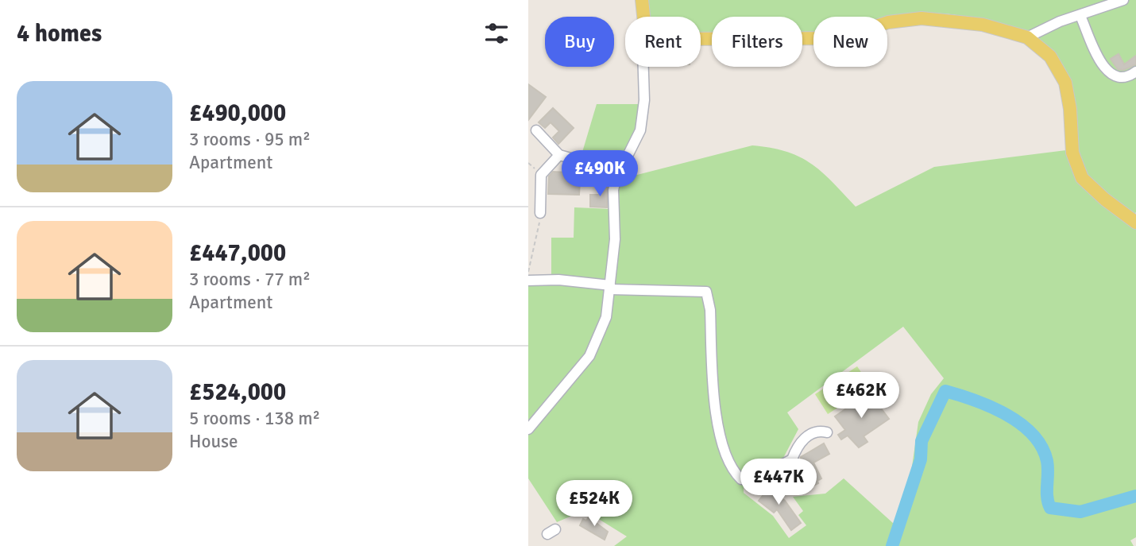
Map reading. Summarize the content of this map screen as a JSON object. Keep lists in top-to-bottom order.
{
  "page": {
    "heading": "4 homes",
    "chip": [
      "Buy",
      "Rent",
      "Filters",
      "New"
    ],
    "list": [
      {
        "name": "£490,000",
        "note": "3 rooms · 95 m² · Apartment"
      },
      {
        "name": "£447,000",
        "note": "3 rooms · 77 m² · Apartment"
      },
      {
        "name": "£524,000",
        "note": "5 rooms · 138 m² · House"
      }
    ],
    "price": [
      "£490K",
      "£462K",
      "£447K",
      "£524K"
    ]
  }
}
